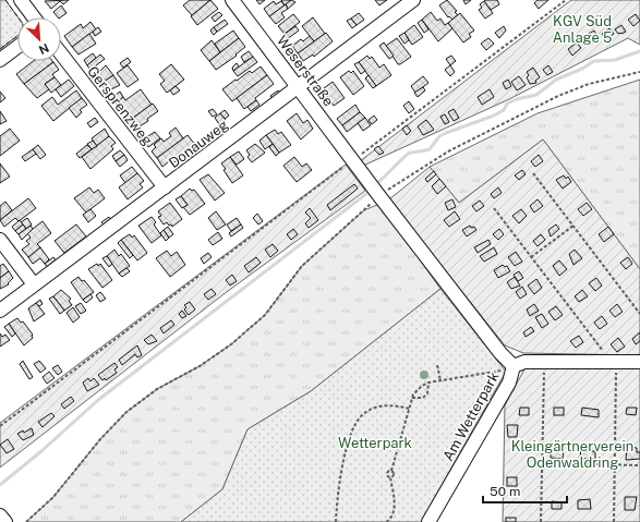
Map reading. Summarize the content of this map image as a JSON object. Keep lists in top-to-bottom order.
{
  "streets": {
    "street": [
      "Weserstraße",
      "Gersprenzweg",
      "Donauweg",
      "Am Wetterpark"
    ]
  },
  "crossings": [
    ["Weserstraße", "Donauweg"],
    ["Weserstraße", "Am Wetterpark"],
    ["Gersprenzweg", "Donauweg"]
  ],
  "parks": ["KGV Süd Anlage 5", "Wetterpark", "Kleingärtnerverein Odenwaldring"],
  "scale_bar": "50 m",
  "north": "bottom right"
}
